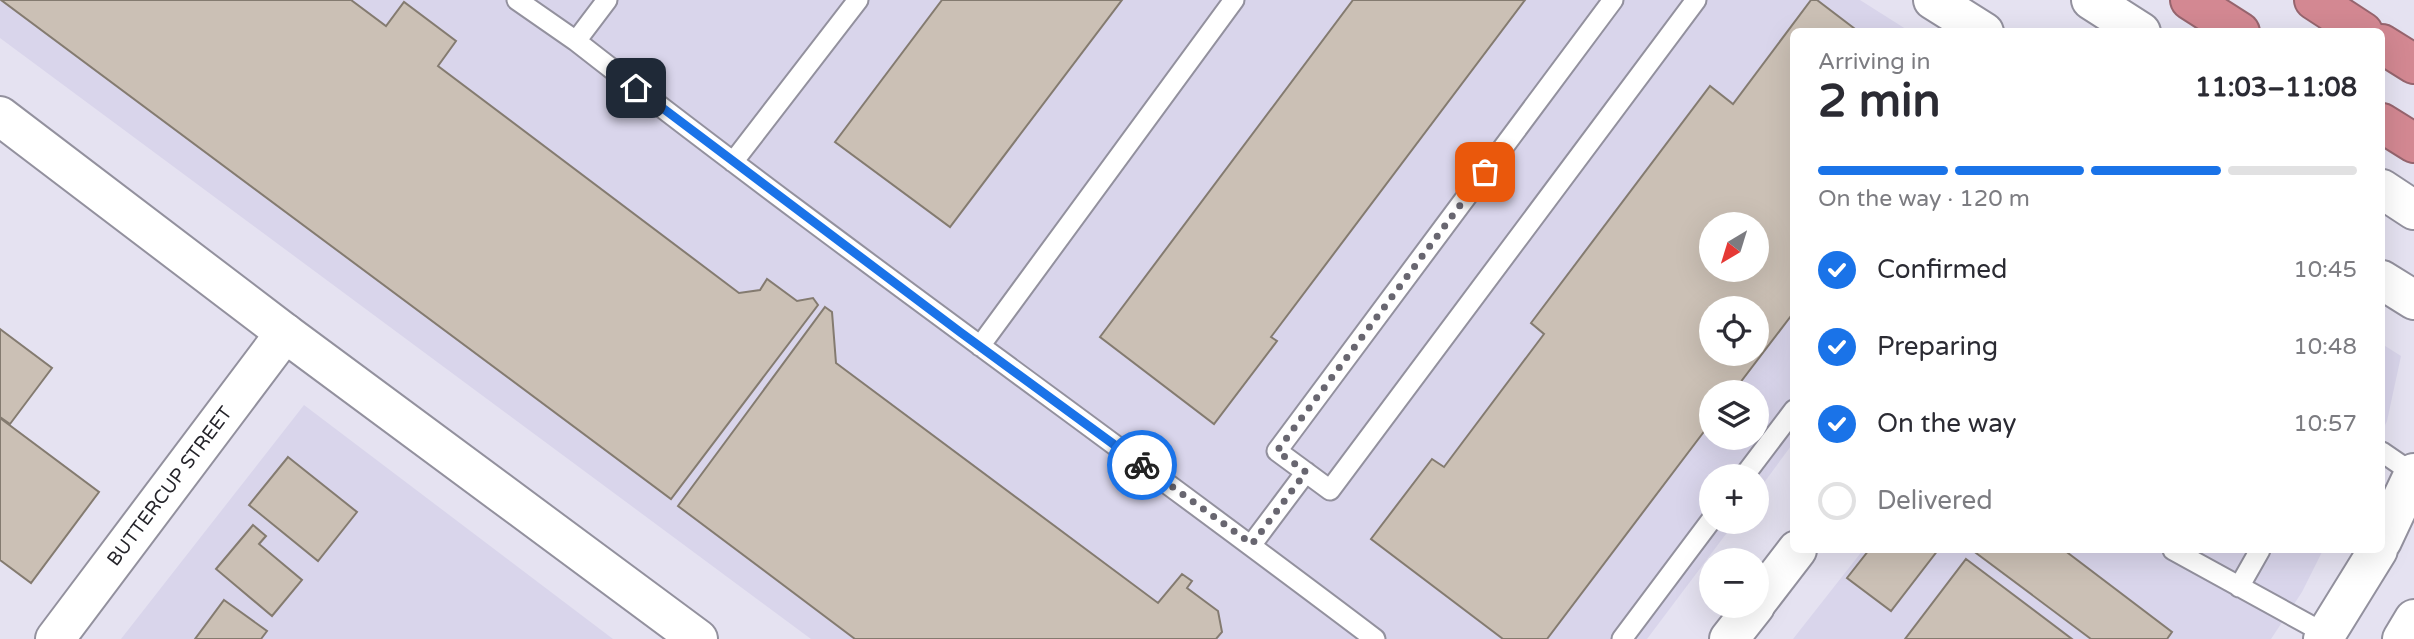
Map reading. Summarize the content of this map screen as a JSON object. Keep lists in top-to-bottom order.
{
  "streets": {
    "street": ["BUTTERCUP STREET"]
  },
  "north": "bottom left",
  "page": {
    "heading": ["2 min", "Arriving in", "11:03–11:08"],
    "bar": "On the way · 120 m",
    "map_buttons": ["+", "−"],
    "list": [
      ["Confirmed", "10:45"],
      ["Preparing", "10:48"],
      ["On the way", "10:57"],
      "Delivered"
    ]
  }
}
